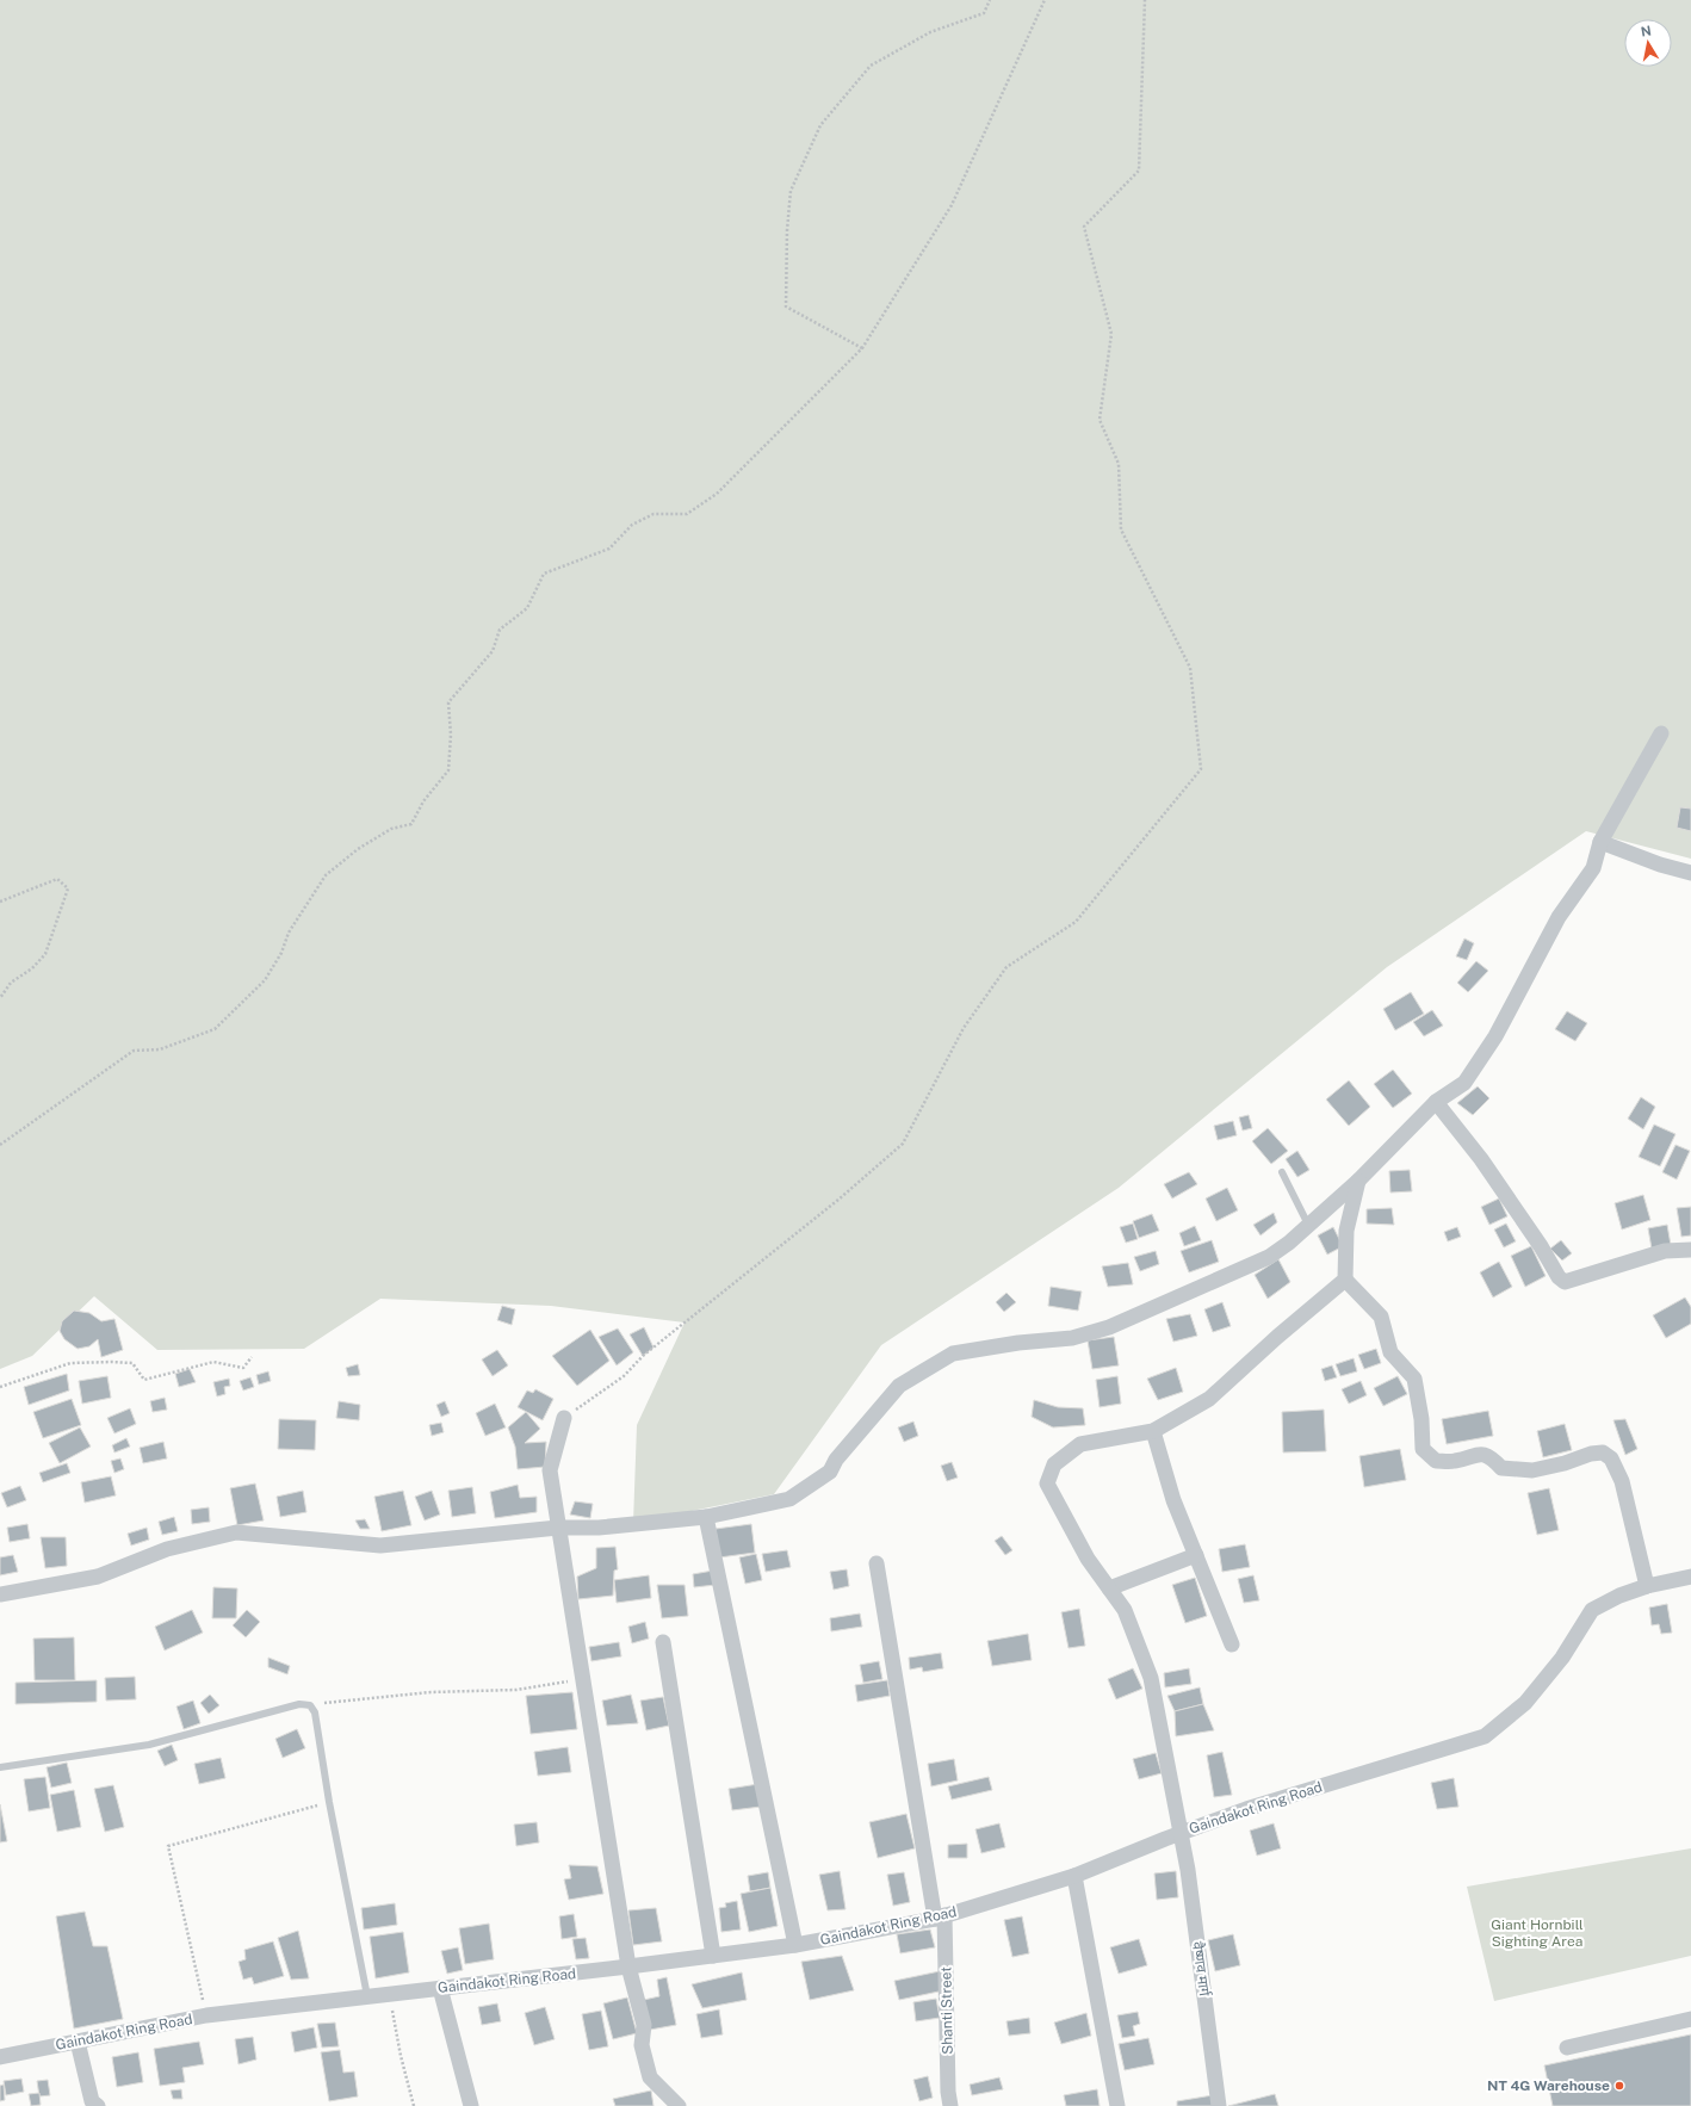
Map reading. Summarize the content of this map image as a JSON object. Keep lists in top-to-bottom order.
{
  "streets": {
    "street": ["Gaindakot Ring Road", "वैष्णव मार्ग", "Shanti Street"]
  },
  "crossings": [
    ["Gaindakot Ring Road", "वैष्णव मार्ग"],
    ["Gaindakot Ring Road", "Shanti Street"]
  ],
  "parks": ["Giant Hornbill Sighting Area"],
  "places": ["NT 4G Warehouse"],
  "north": "top"
}
